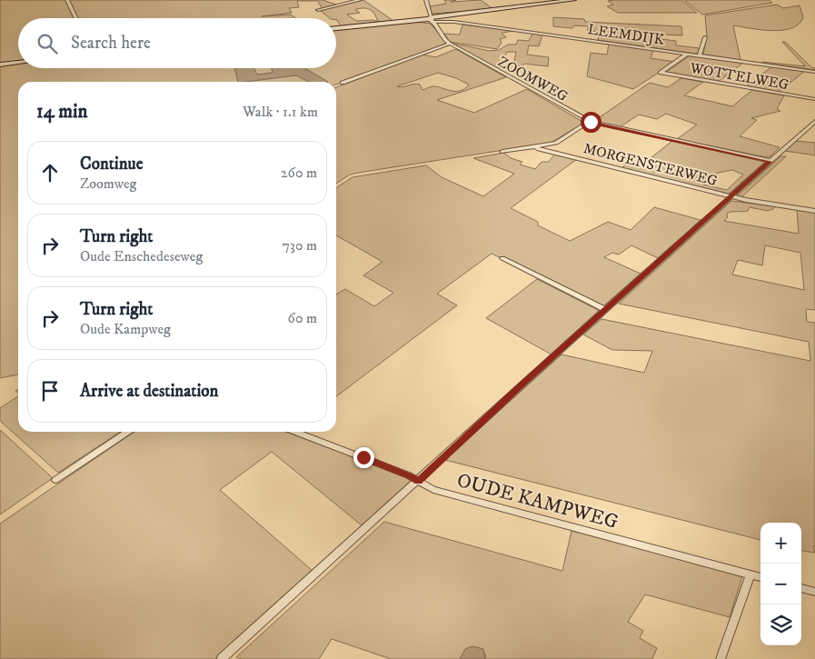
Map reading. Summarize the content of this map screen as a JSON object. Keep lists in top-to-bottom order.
{
  "streets": {
    "street": [
      "LEEMDIJK",
      "WOTTELWEG",
      "ZOOMWEG",
      "MORGENSTERWEG",
      "OUDE KAMPWEG"
    ]
  },
  "crossings": [
    ["LEEMDIJK", "WOTTELWEG"],
    ["LEEMDIJK", "ZOOMWEG"]
  ],
  "page": {
    "search": "Search here",
    "heading": ["14 min", "Walk · 1.1 km"],
    "list": [
      ["Continue", "Zoomweg", "260 m"],
      ["Turn right", "Oude Enschedeseweg", "730 m"],
      ["Turn right", "Oude Kampweg", "60 m"],
      "Arrive at destination"
    ],
    "map_buttons": ["+", "−"]
  }
}
